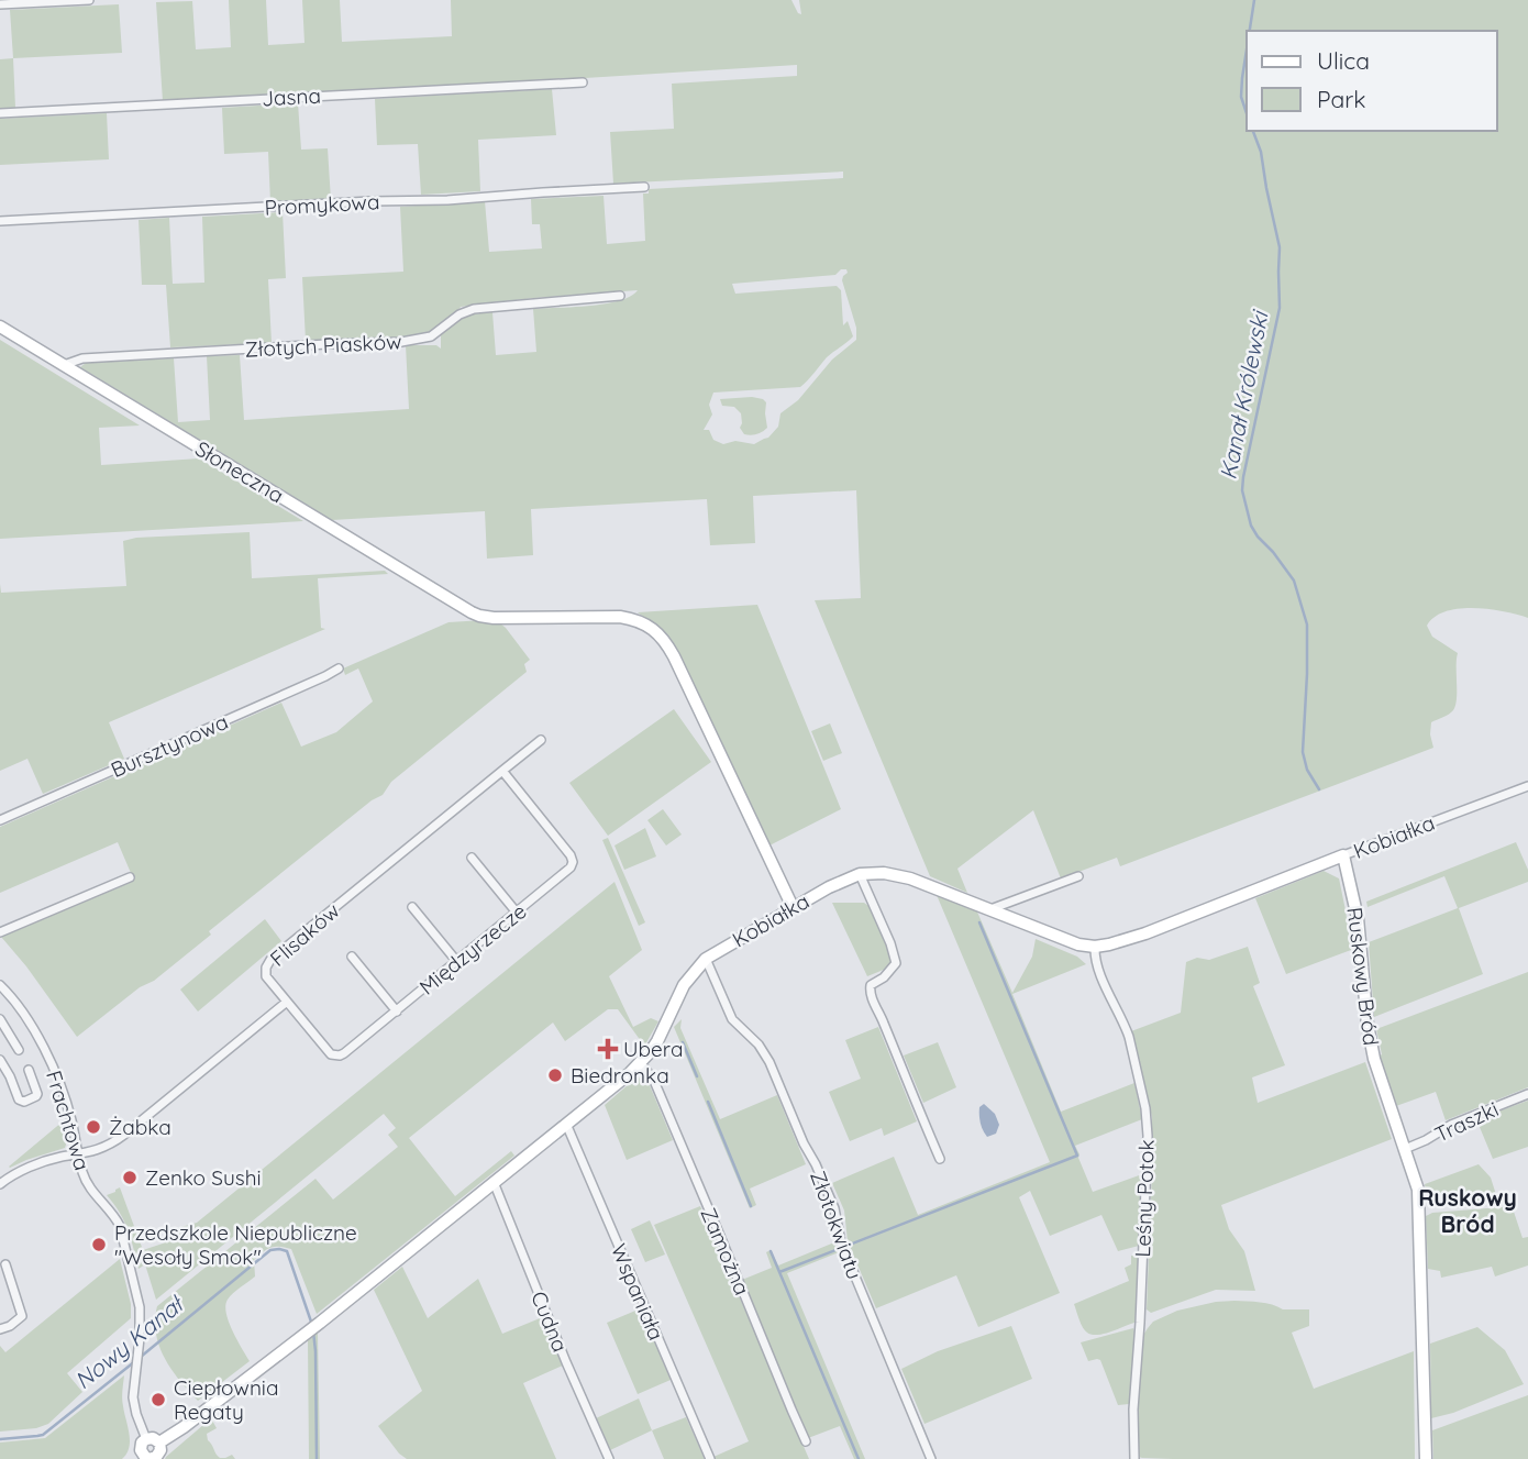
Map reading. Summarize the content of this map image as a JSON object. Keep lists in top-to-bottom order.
{
  "streets": {
    "street": [
      "Jasna",
      "Promykowa",
      "Złotych Piasków",
      "Słoneczna",
      "Bursztynowa",
      "Kobiałka",
      "Flisaków",
      "Międzyrzecze",
      "Ruskowy Bród",
      "Frachtowa",
      "Traszki",
      "Leśny Potok",
      "Złotokwiatu",
      "Zamożna",
      "Wspaniała",
      "Cudna"
    ]
  },
  "crossings": [
    ["Złotych Piasków", "Słoneczna"],
    ["Słoneczna", "Kobiałka"],
    ["Kobiałka", "Ruskowy Bród"],
    ["Kobiałka", "Frachtowa"],
    ["Kobiałka", "Leśny Potok"],
    ["Kobiałka", "Złotokwiatu"],
    ["Kobiałka", "Zamożna"],
    ["Kobiałka", "Wspaniała"],
    ["Kobiałka", "Cudna"],
    ["Flisaków", "Międzyrzecze"],
    ["Flisaków", "Frachtowa"],
    ["Ruskowy Bród", "Traszki"]
  ],
  "districts": ["Ruskowy Bród"],
  "water": ["Kanał Królewski", "Nowy Kanał"],
  "places": {
    "health": ["Ubera"],
    "other": [
      "Biedronka",
      "Żabka",
      "Zenko Sushi",
      "Przedszkole Niepubliczne \"Wesoły Smok\"",
      "Ciepłownia Regaty"
    ]
  },
  "legend": ["Ulica", "Park"]
}
